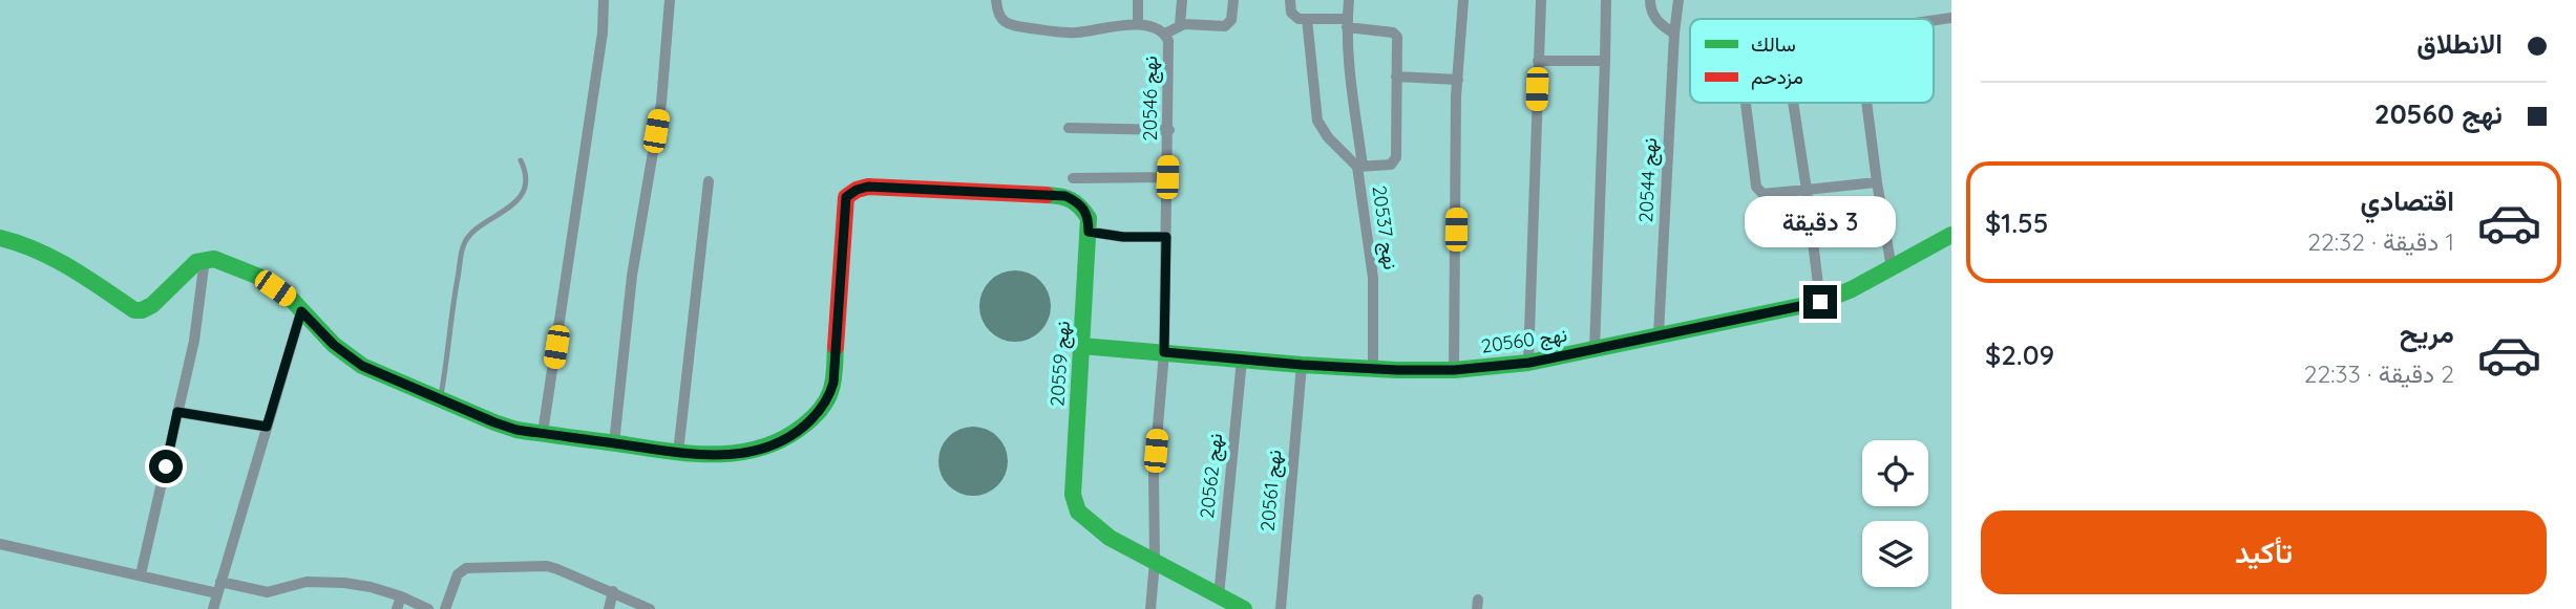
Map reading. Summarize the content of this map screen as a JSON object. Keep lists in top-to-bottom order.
{
  "streets": {
    "street": [
      "نهج 20546",
      "نهج 20544",
      "نهج 20537",
      "نهج 20560",
      "نهج 20559",
      "نهج 20562",
      "نهج 20561"
    ]
  },
  "crossings": [
    ["نهج 20546", "نهج 20560"],
    ["نهج 20546", "نهج 20559"],
    ["نهج 20544", "نهج 20560"],
    ["نهج 20537", "نهج 20560"],
    ["نهج 20560", "نهج 20559"],
    ["نهج 20560", "نهج 20562"],
    ["نهج 20560", "نهج 20561"]
  ],
  "legend": ["سالك", "مزدحم"],
  "page": {
    "banner": ["الانطلاق", "نهج 20560"],
    "list": [
      {
        "name": "اقتصادي",
        "note": "1 دقيقة · 22:32",
        "value": "$1.55"
      },
      {
        "name": "مريح",
        "note": "2 دقيقة · 22:33",
        "value": "$2.09"
      }
    ],
    "bubble": "3 دقيقة",
    "buttons": "تأكيد"
  }
}
